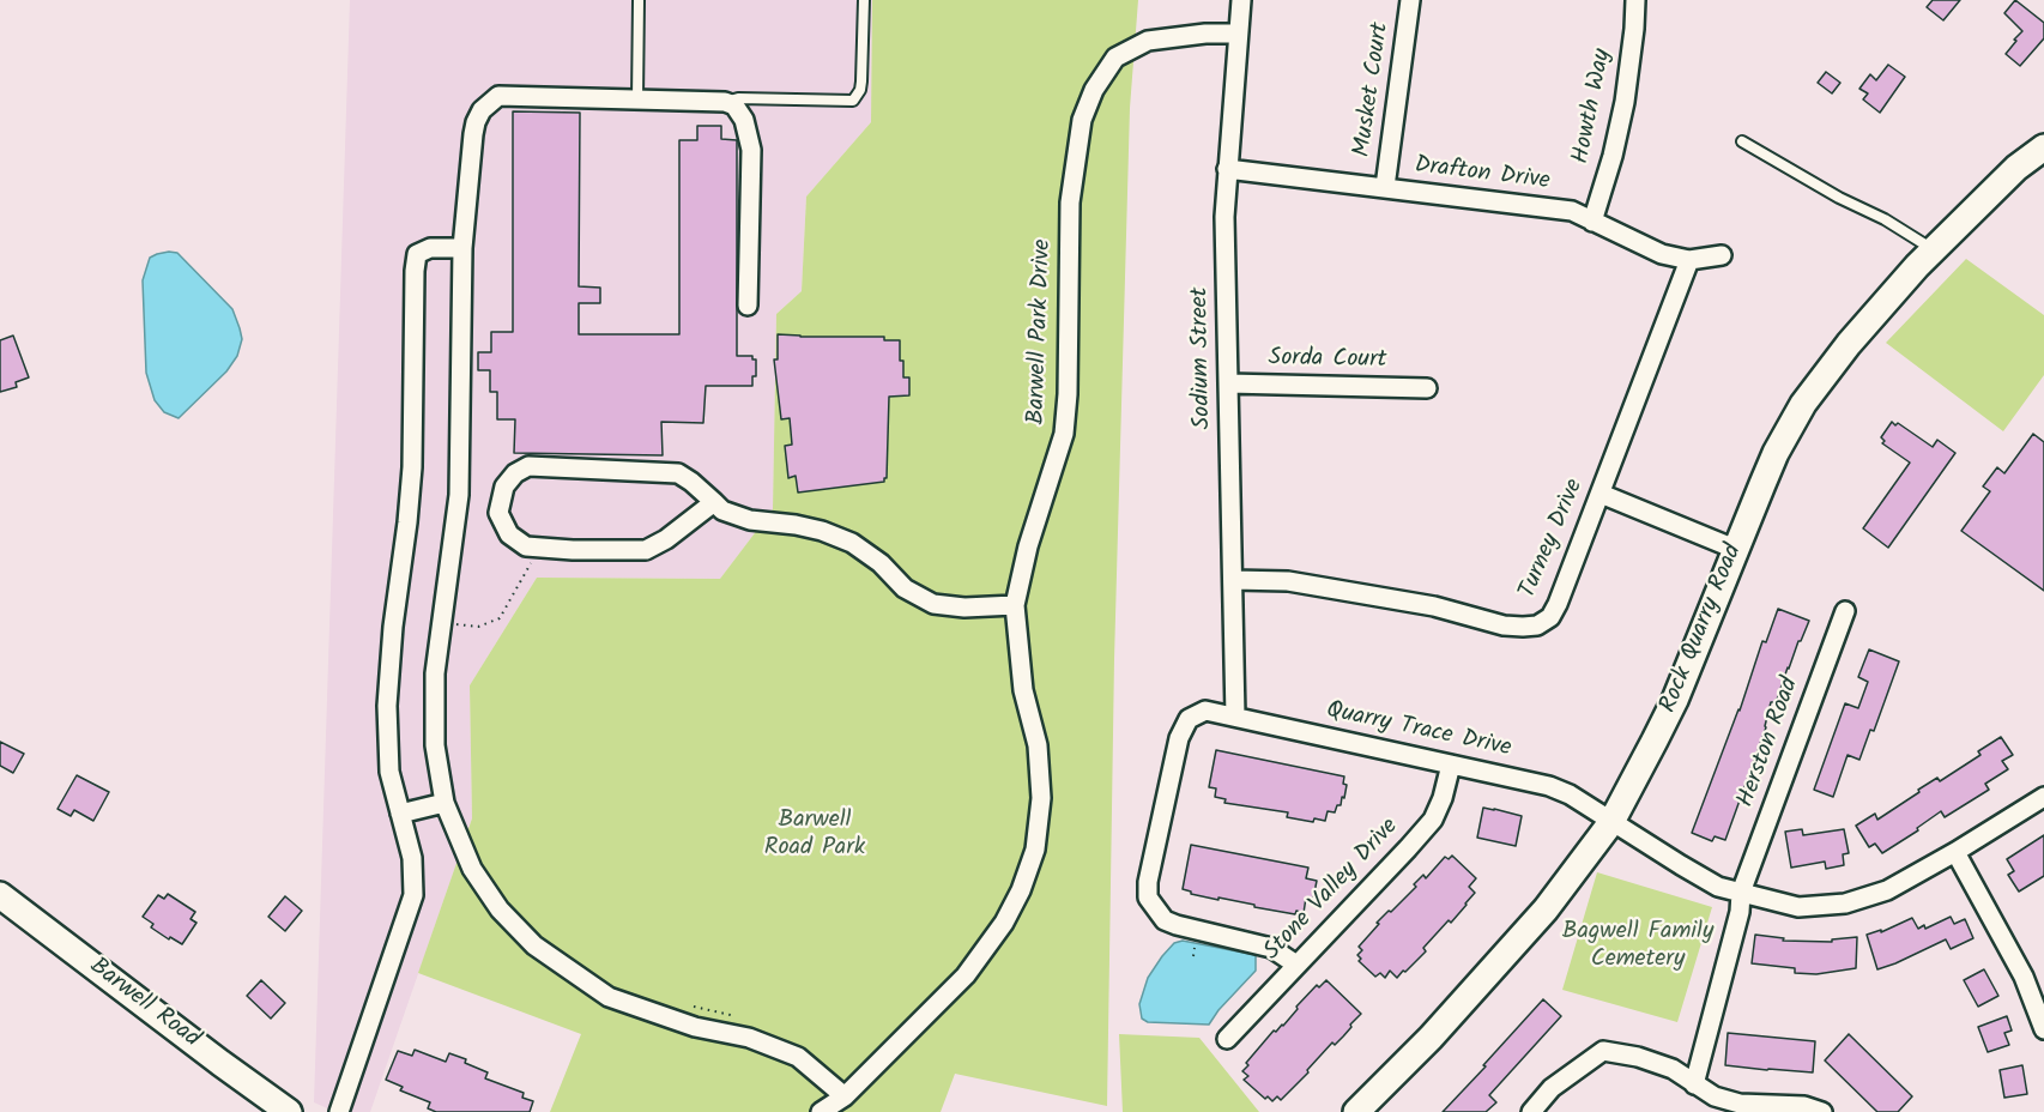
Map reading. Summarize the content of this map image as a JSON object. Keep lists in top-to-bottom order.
{
  "streets": {
    "main road": ["Rock Quarry Road", "Barwell Road"],
    "street": [
      "Musket Court",
      "Howth Way",
      "Drafton Drive",
      "Barwell Park Drive",
      "Sodium Street",
      "Sorda Court",
      "Turney Drive",
      "Quarry Trace Drive",
      "Herston Road",
      "Stone Valley Drive"
    ]
  },
  "crossings": [
    ["Musket Court", "Drafton Drive"],
    ["Howth Way", "Drafton Drive"],
    ["Drafton Drive", "Sodium Street"],
    ["Drafton Drive", "Turney Drive"],
    ["Barwell Park Drive", "Sodium Street"],
    ["Sodium Street", "Sorda Court"],
    ["Sodium Street", "Turney Drive"],
    ["Sodium Street", "Quarry Trace Drive"],
    ["Rock Quarry Road", "Quarry Trace Drive"],
    ["Quarry Trace Drive", "Herston Road"],
    ["Quarry Trace Drive", "Stone Valley Drive"]
  ],
  "parks": ["Barwell Road Park", "Bagwell Family Cemetery"]
}
